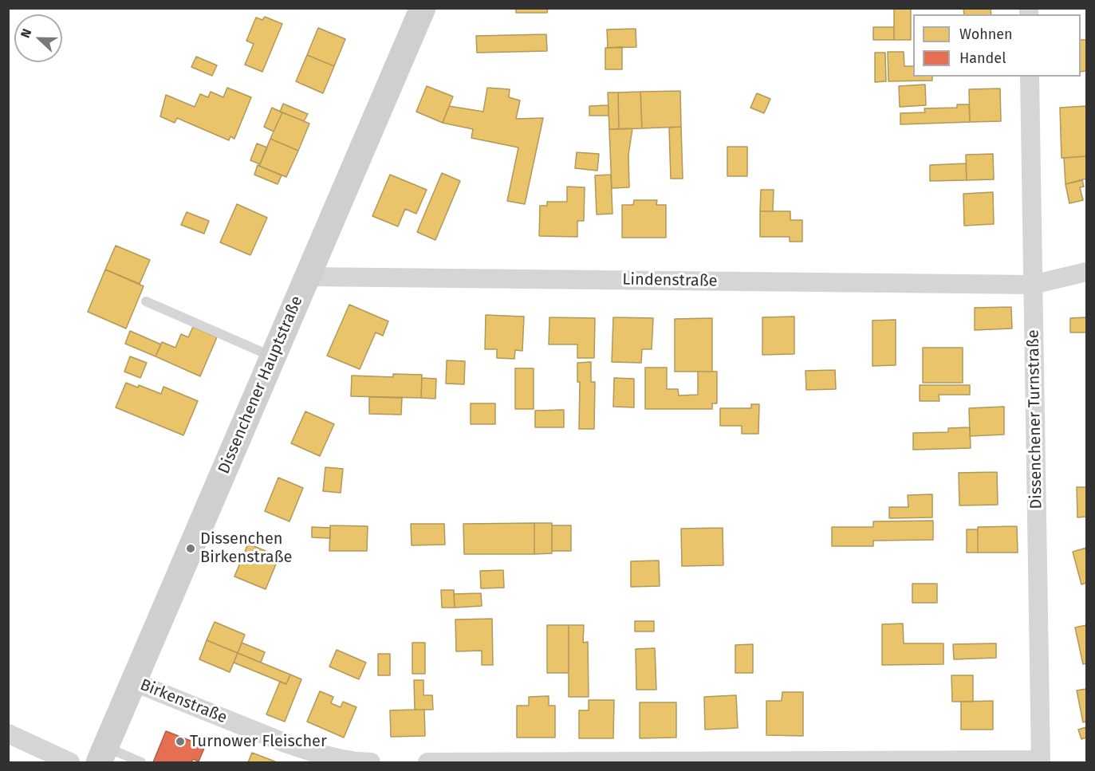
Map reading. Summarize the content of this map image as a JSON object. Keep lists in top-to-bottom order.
{
  "streets": {
    "main road": ["Dissenchener Hauptstraße"],
    "street": ["Lindenstraße", "Dissenchener Turnstraße", "Birkenstraße"]
  },
  "crossings": [
    ["Lindenstraße", "Dissenchener Hauptstraße"],
    ["Lindenstraße", "Dissenchener Turnstraße"],
    ["Dissenchener Hauptstraße", "Birkenstraße"]
  ],
  "places": ["Dissenchen Birkenstraße", "Turnower Fleischer"],
  "legend": ["Wohnen", "Handel"],
  "north": "left"
}
